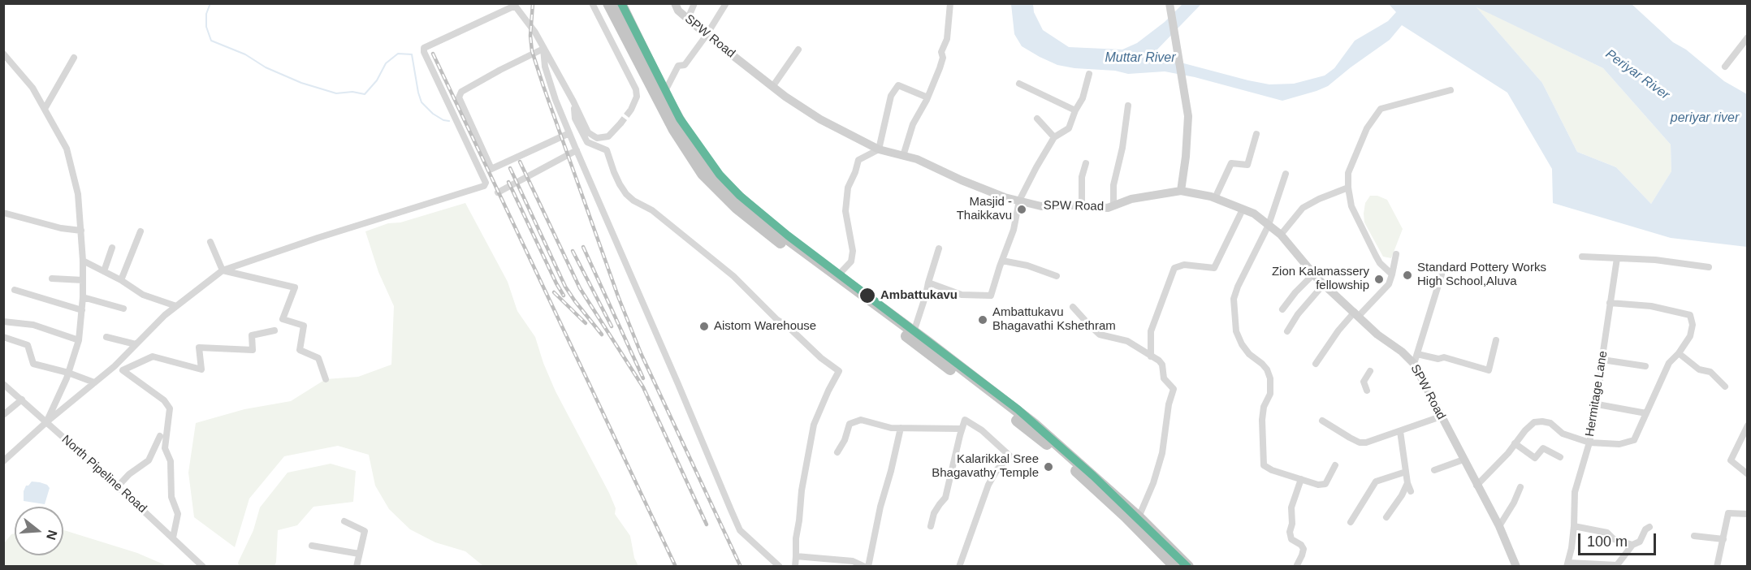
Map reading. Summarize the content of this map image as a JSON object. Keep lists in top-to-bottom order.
{
  "streets": {
    "main road": ["SPW Road"],
    "street": ["Hermitage Lane", "North Pipeline Road"]
  },
  "crossings": [
    ["SPW Road", "Hermitage Lane"]
  ],
  "water": ["Muttar River", "Periyar River", "periyar river"],
  "places": [
    "Masjid - Thaikkavu",
    "Standard Pottery Works High School,Aluva",
    "Zion Kalamassery fellowship",
    "Ambattukavu",
    "Ambattukavu Bhagavathi Kshethram",
    "Aistom Warehouse",
    "Kalarikkal Sree Bhagavathy Temple"
  ],
  "scale_bar": "100 m",
  "north": "right"
}
